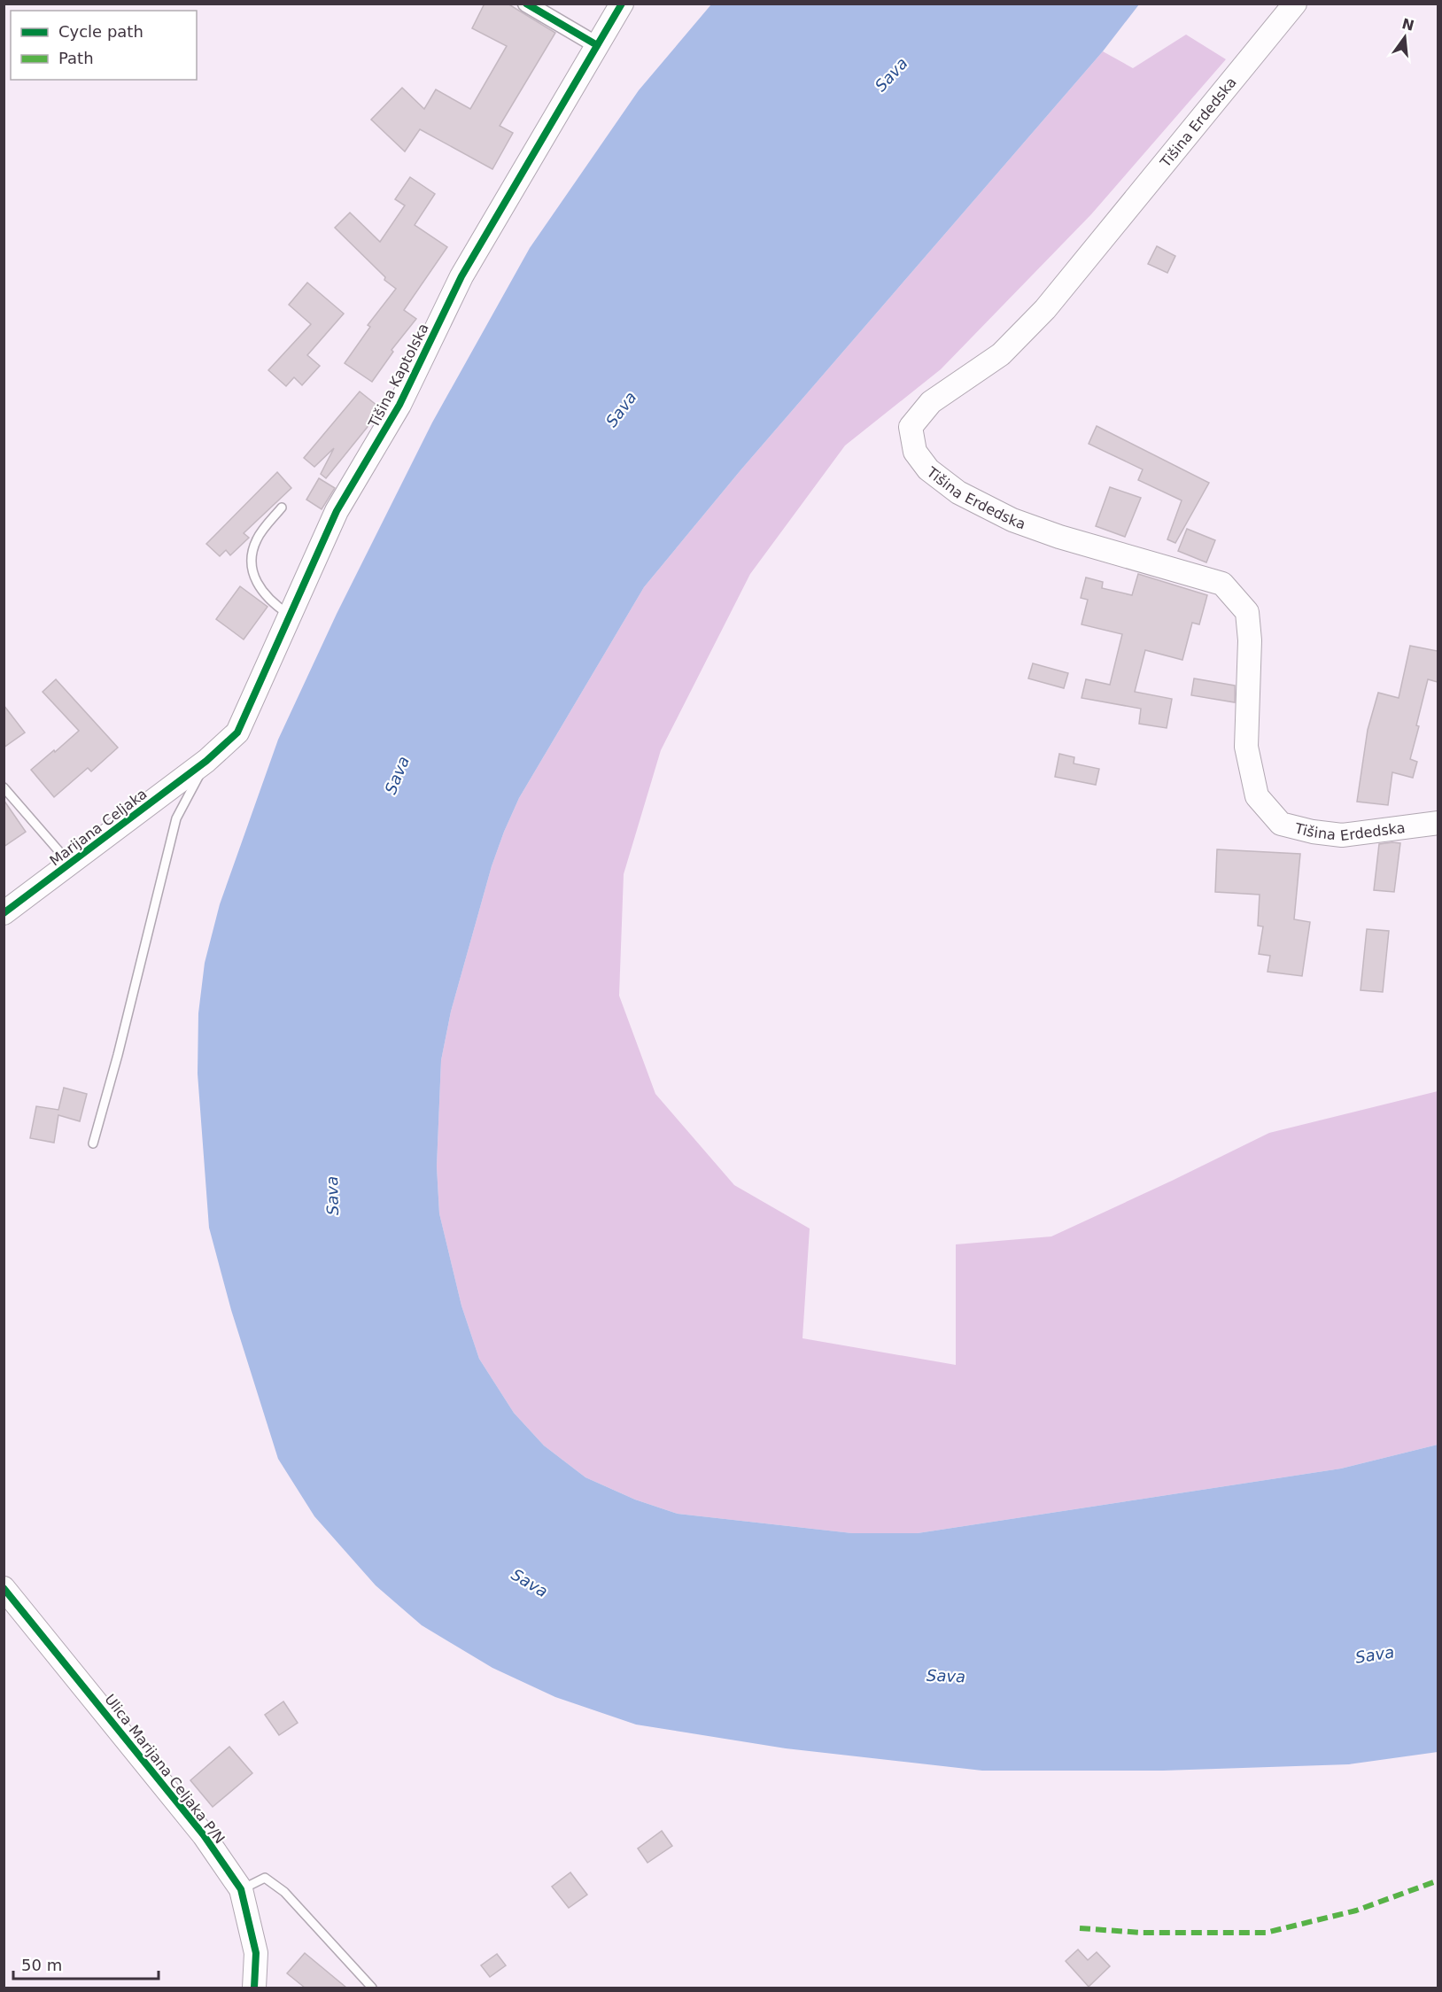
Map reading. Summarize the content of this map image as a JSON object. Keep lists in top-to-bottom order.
{
  "streets": {
    "main road": [
      "Tišina Erdedska",
      "Tišina Kaptolska",
      "Marijana Celjaka",
      "Ulica Marijana Celjaka P/N"
    ]
  },
  "crossings": [
    ["Tišina Kaptolska", "Marijana Celjaka"]
  ],
  "water": ["Sava"],
  "legend": ["Cycle path", "Path"],
  "scale_bar": "50 m",
  "north": "top"
}
